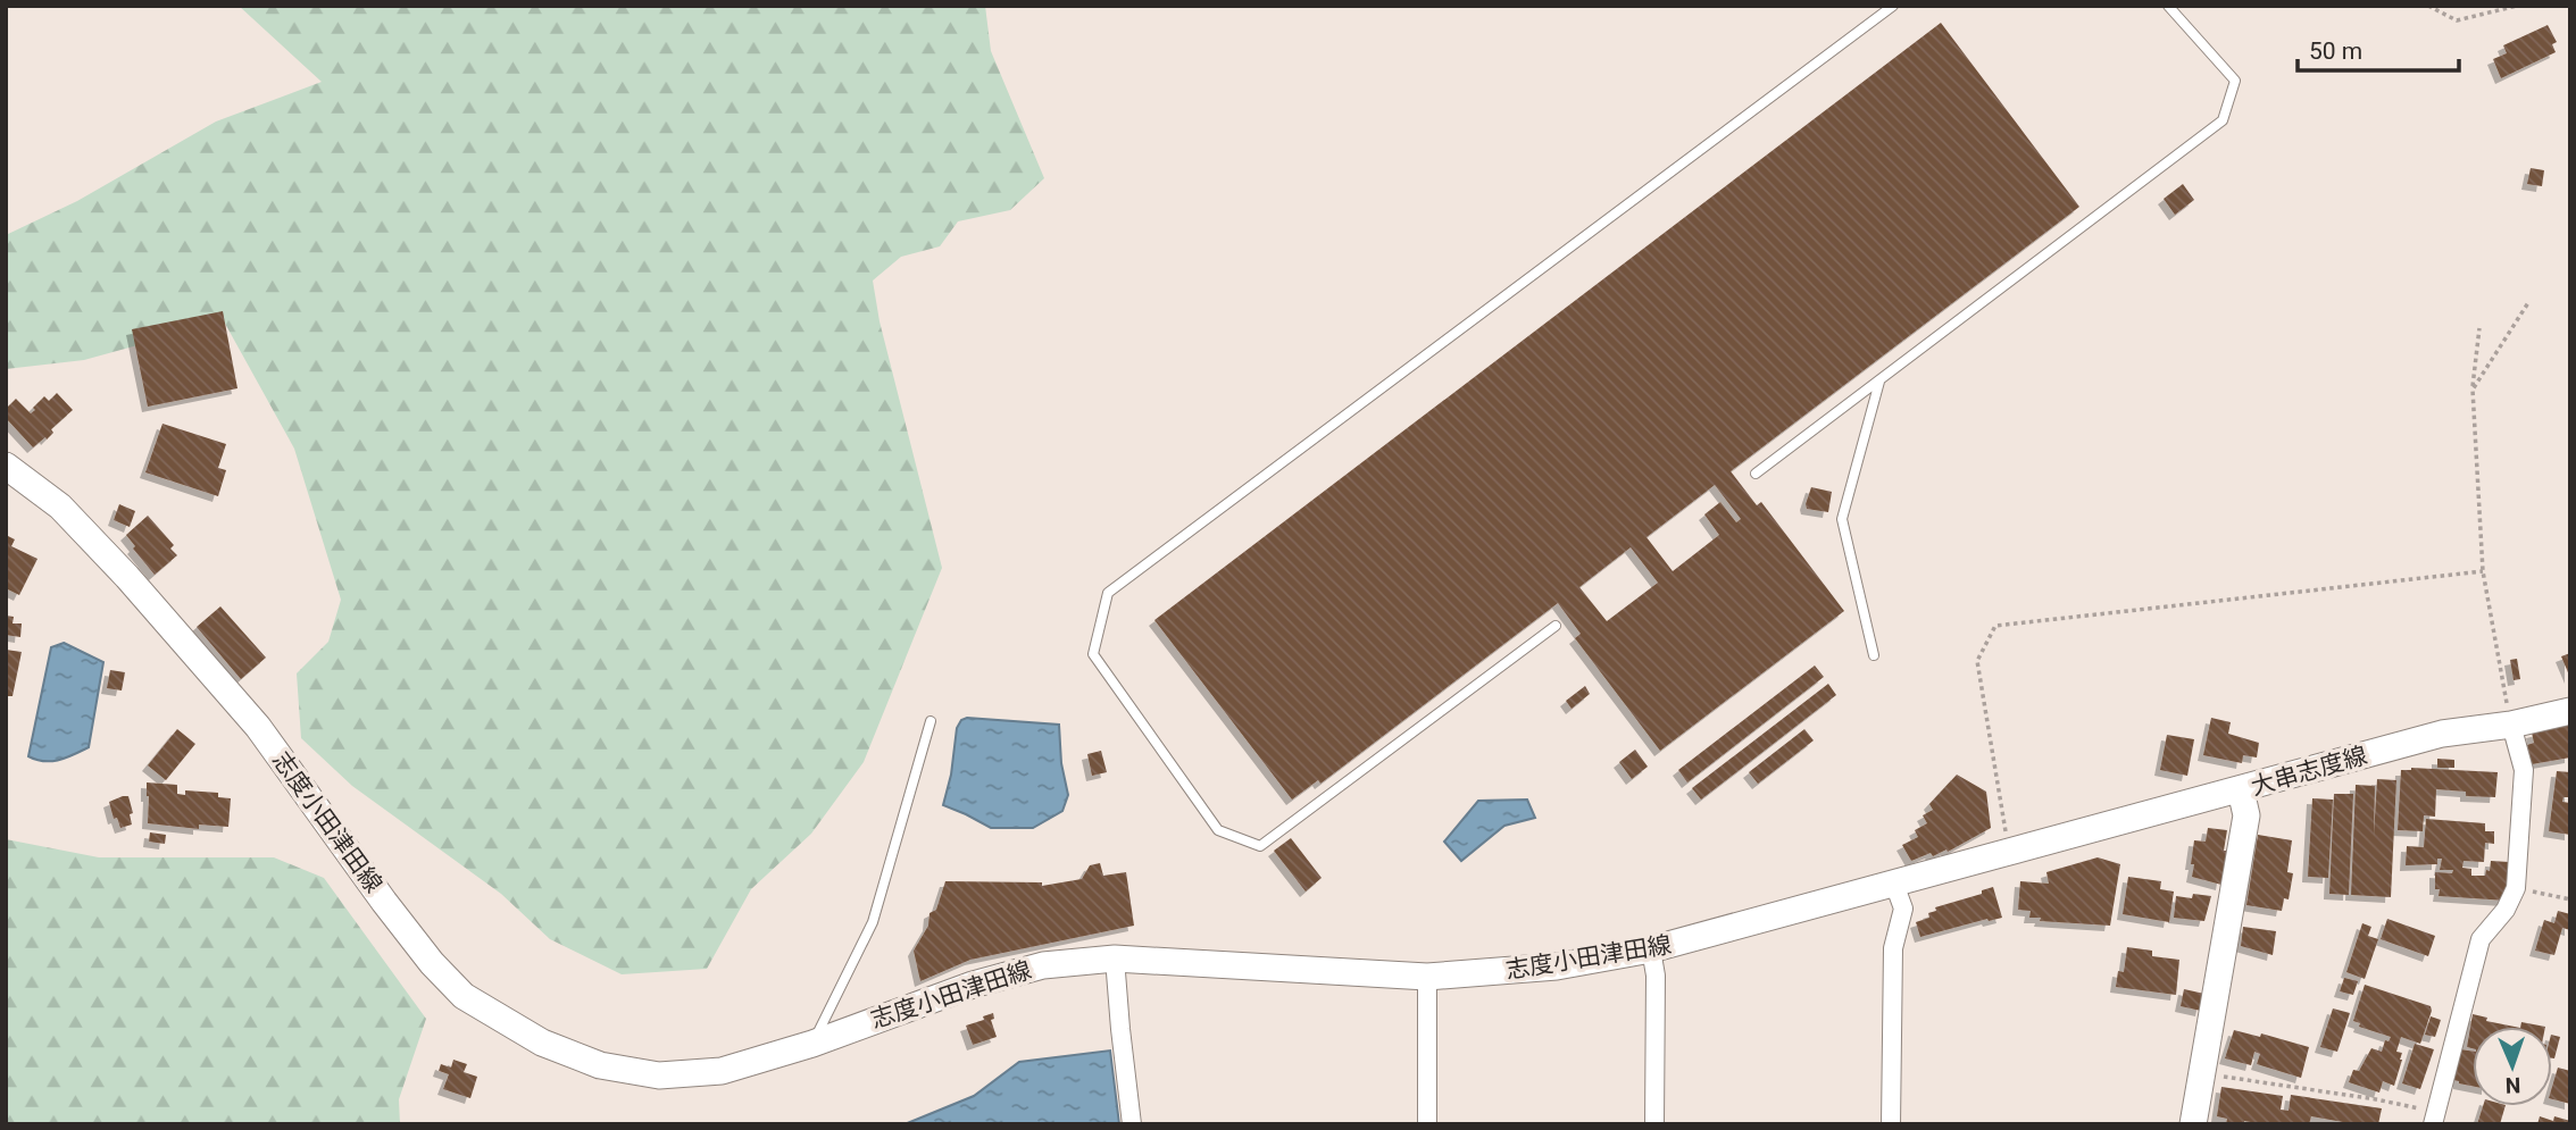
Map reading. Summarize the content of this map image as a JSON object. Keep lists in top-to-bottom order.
{
  "streets": {
    "main road": ["大串志度線", "志度小田津田線"]
  },
  "crossings": [
    ["大串志度線", "志度小田津田線"]
  ],
  "scale_bar": "50 m",
  "north": "bottom"
}
